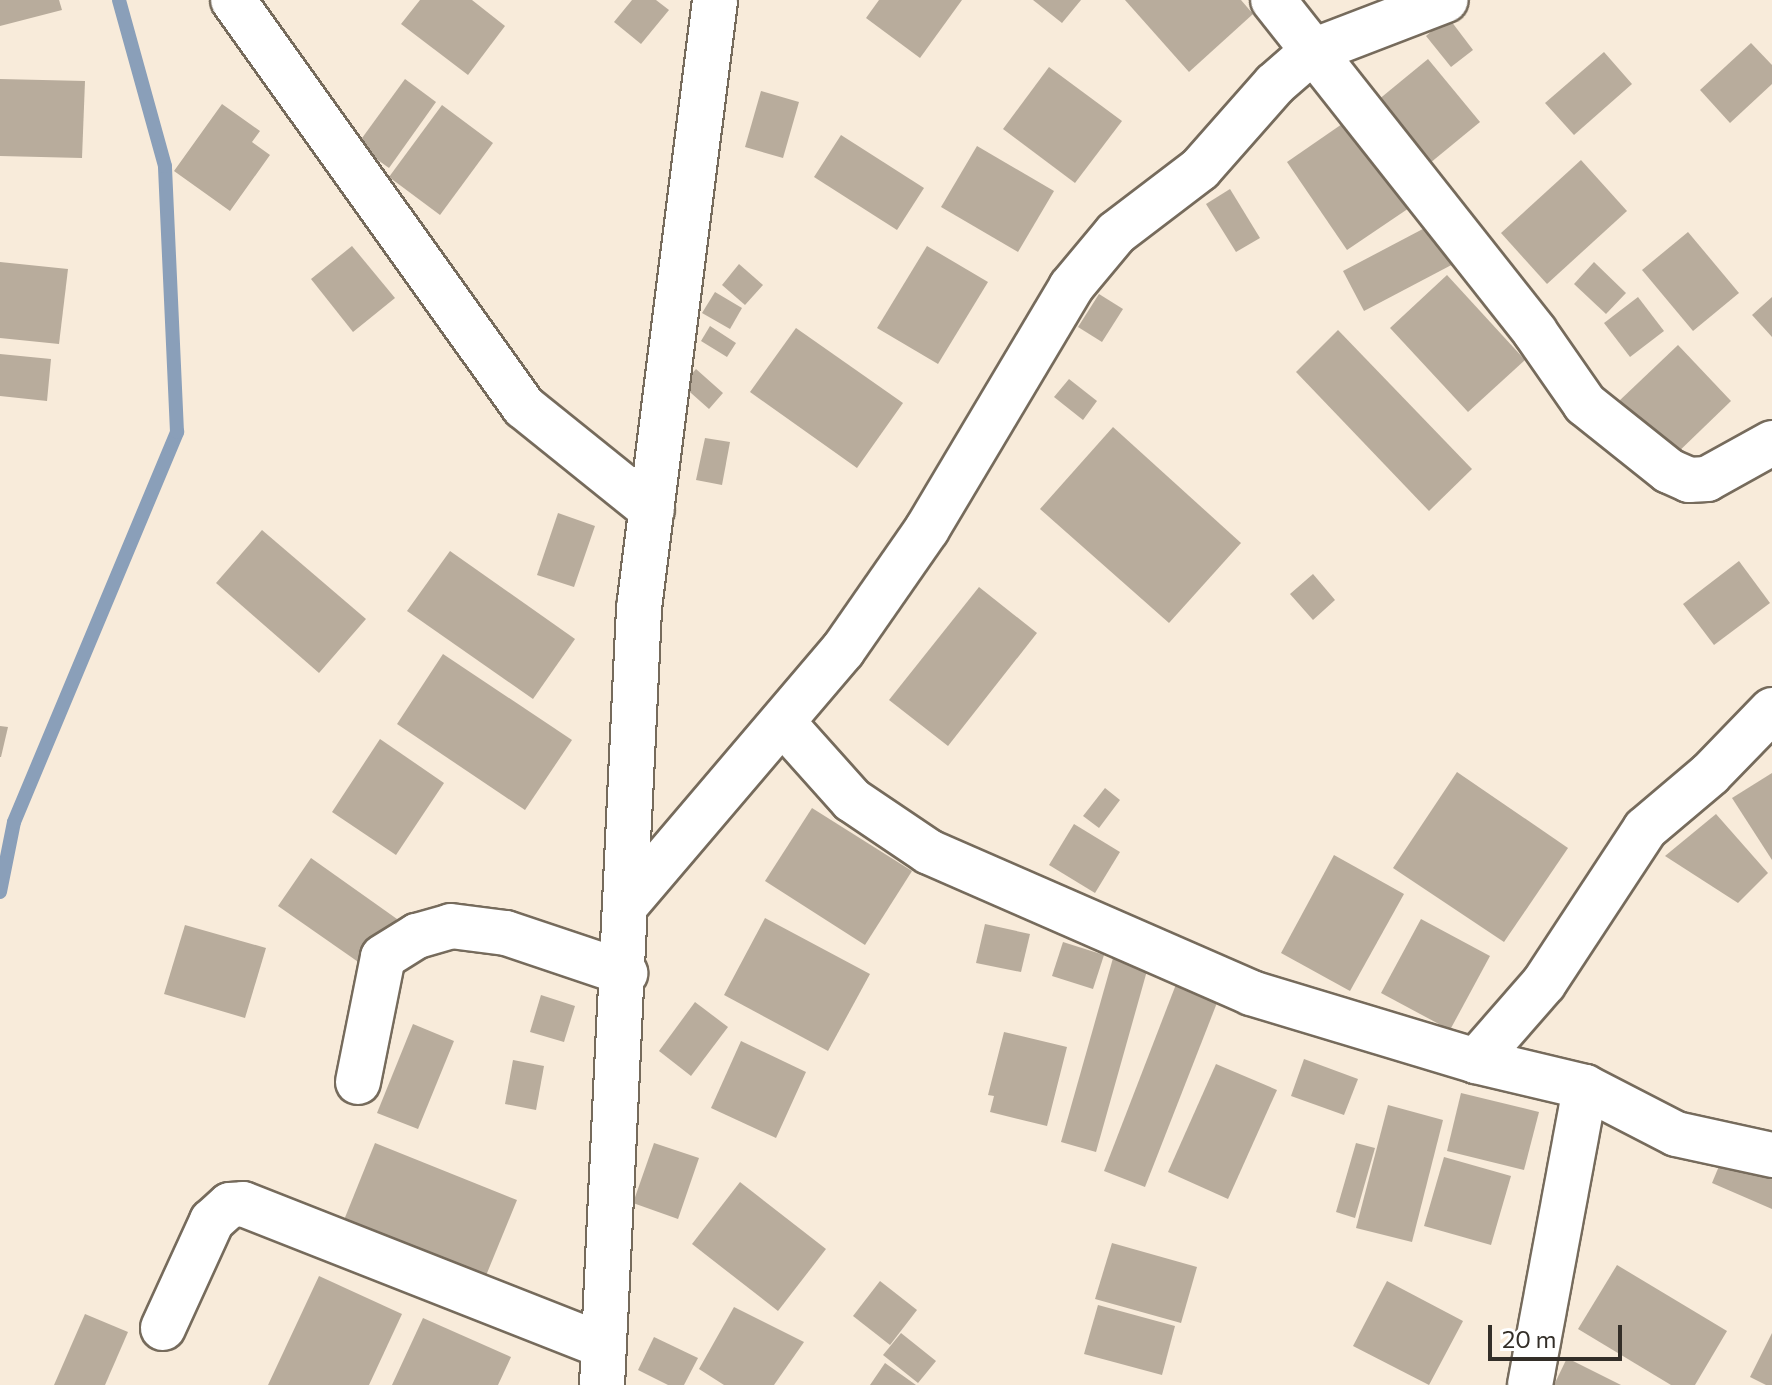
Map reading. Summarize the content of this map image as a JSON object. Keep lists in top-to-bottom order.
{
  "scale_bar": "20 m"
}
